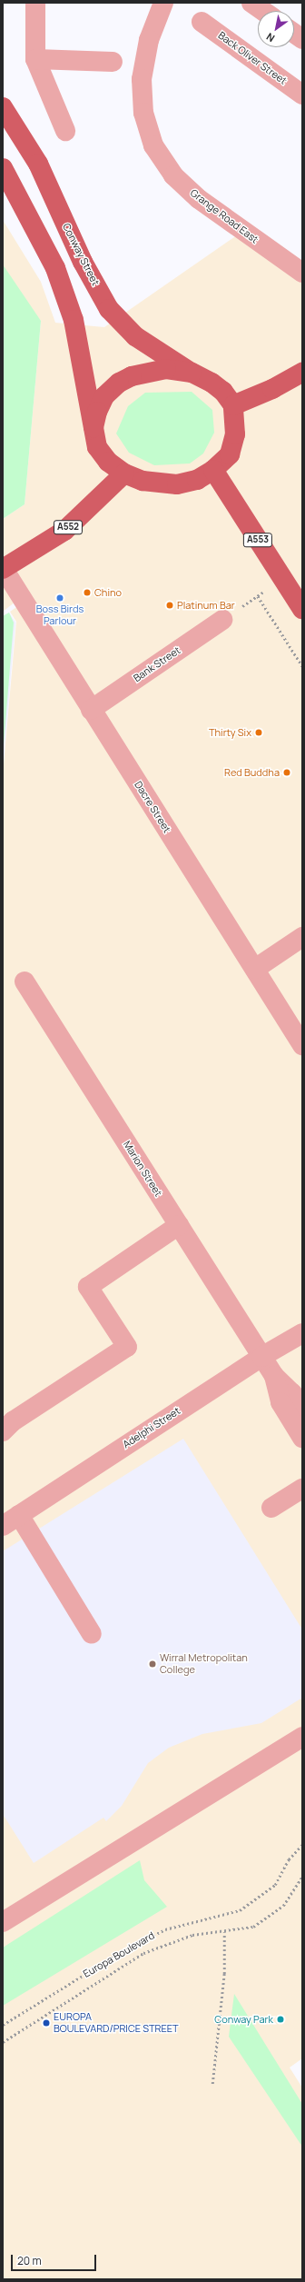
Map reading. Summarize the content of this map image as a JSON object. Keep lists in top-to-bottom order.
{
  "streets": {
    "main road": ["Conway Street", "A552", "A553"],
    "street": [
      "Back Oliver Street",
      "Grange Road East",
      "Bank Street",
      "Dacre Street",
      "Marion Street",
      "Adelphi Street"
    ],
    "path": ["Europa Boulevard"]
  },
  "crossings": [
    ["Conway Street", "A552"],
    ["Conway Street", "A553"],
    ["A552", "A553"],
    ["A552", "Dacre Street"],
    ["Bank Street", "Dacre Street"],
    ["Marion Street", "Adelphi Street"]
  ],
  "places": [
    "Chino",
    "Boss Birds Parlour",
    "Platinum Bar",
    "Thirty Six",
    "Red Buddha",
    "Wirral Metropolitan College",
    "Conway Park",
    "EUROPA BOULEVARD/PRICE STREET"
  ],
  "scale_bar": "20 m",
  "north": "bottom left"
}
